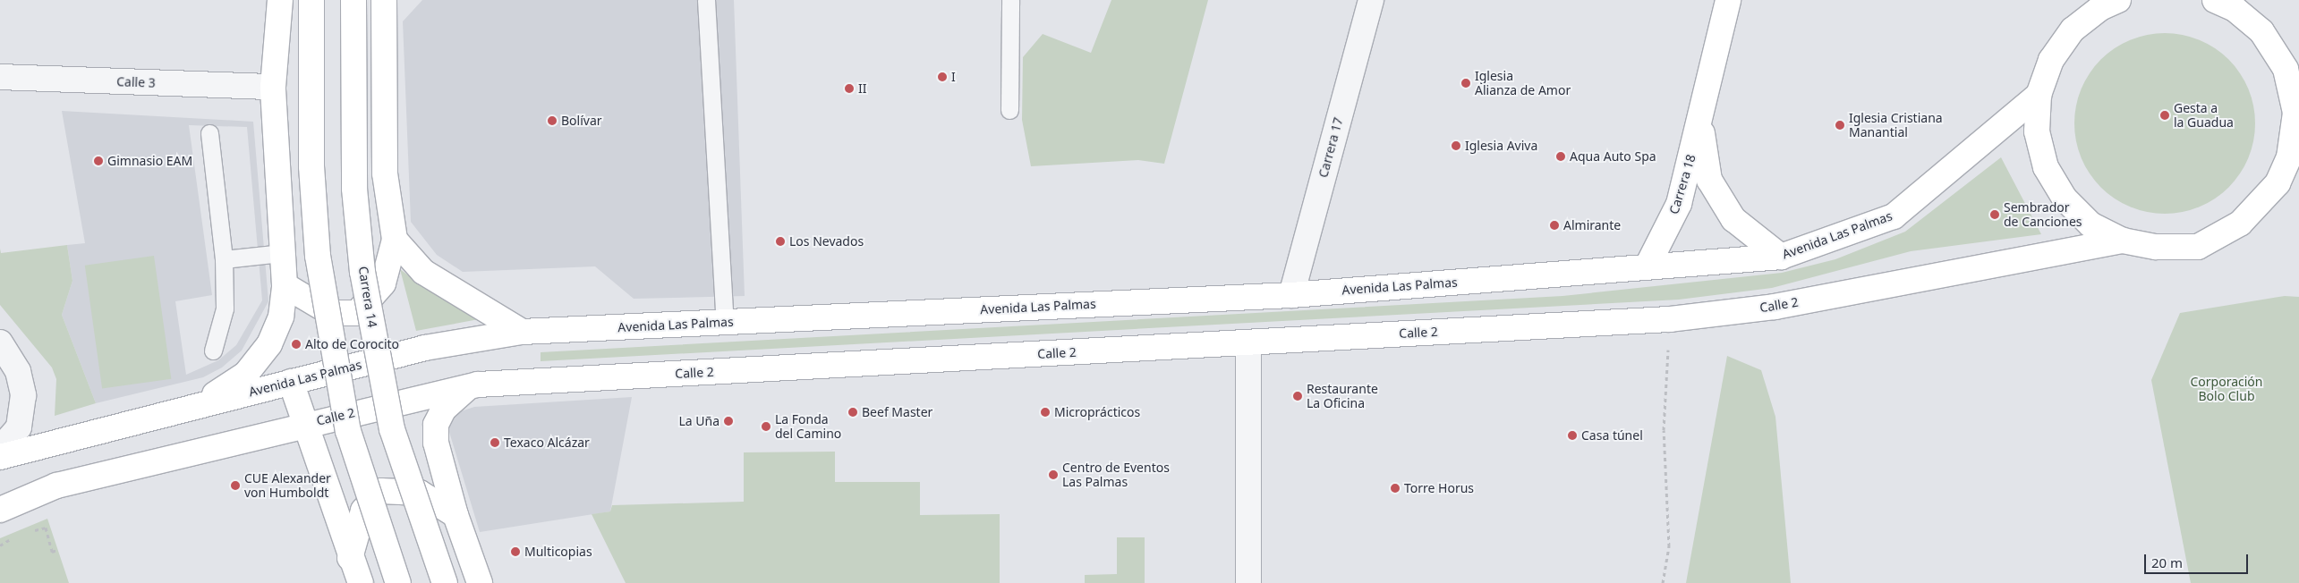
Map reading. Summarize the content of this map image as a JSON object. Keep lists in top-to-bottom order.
{
  "streets": {
    "main road": [
      "Carrera 18",
      "Avenida Las Palmas",
      "Carrera 14",
      "Calle 2"
    ],
    "street": ["Calle 3", "Carrera 17"]
  },
  "crossings": [
    ["Carrera 17", "Avenida Las Palmas"],
    ["Carrera 18", "Avenida Las Palmas"]
  ],
  "parks": ["Corporación Bolo Club"],
  "places": [
    "I",
    "Iglesia Alianza de Amor",
    "II",
    "Gesta a la Guadua",
    "Bolívar",
    "Iglesia Cristiana Manantial",
    "Iglesia Aviva",
    "Aqua Auto Spa",
    "Gimnasio EAM",
    "Sembrador de Canciones",
    "Almirante",
    "Los Nevados",
    "Alto de Corocito",
    "Restaurante La Oficina",
    "Beef Master",
    "Microprácticos",
    "La Uña",
    "La Fonda del Camino",
    "Casa túnel",
    "Texaco Alcázar",
    "Centro de Eventos Las Palmas",
    "CUE Alexander von Humboldt",
    "Torre Horus",
    "Multicopias"
  ],
  "scale_bar": "20 m"
}
